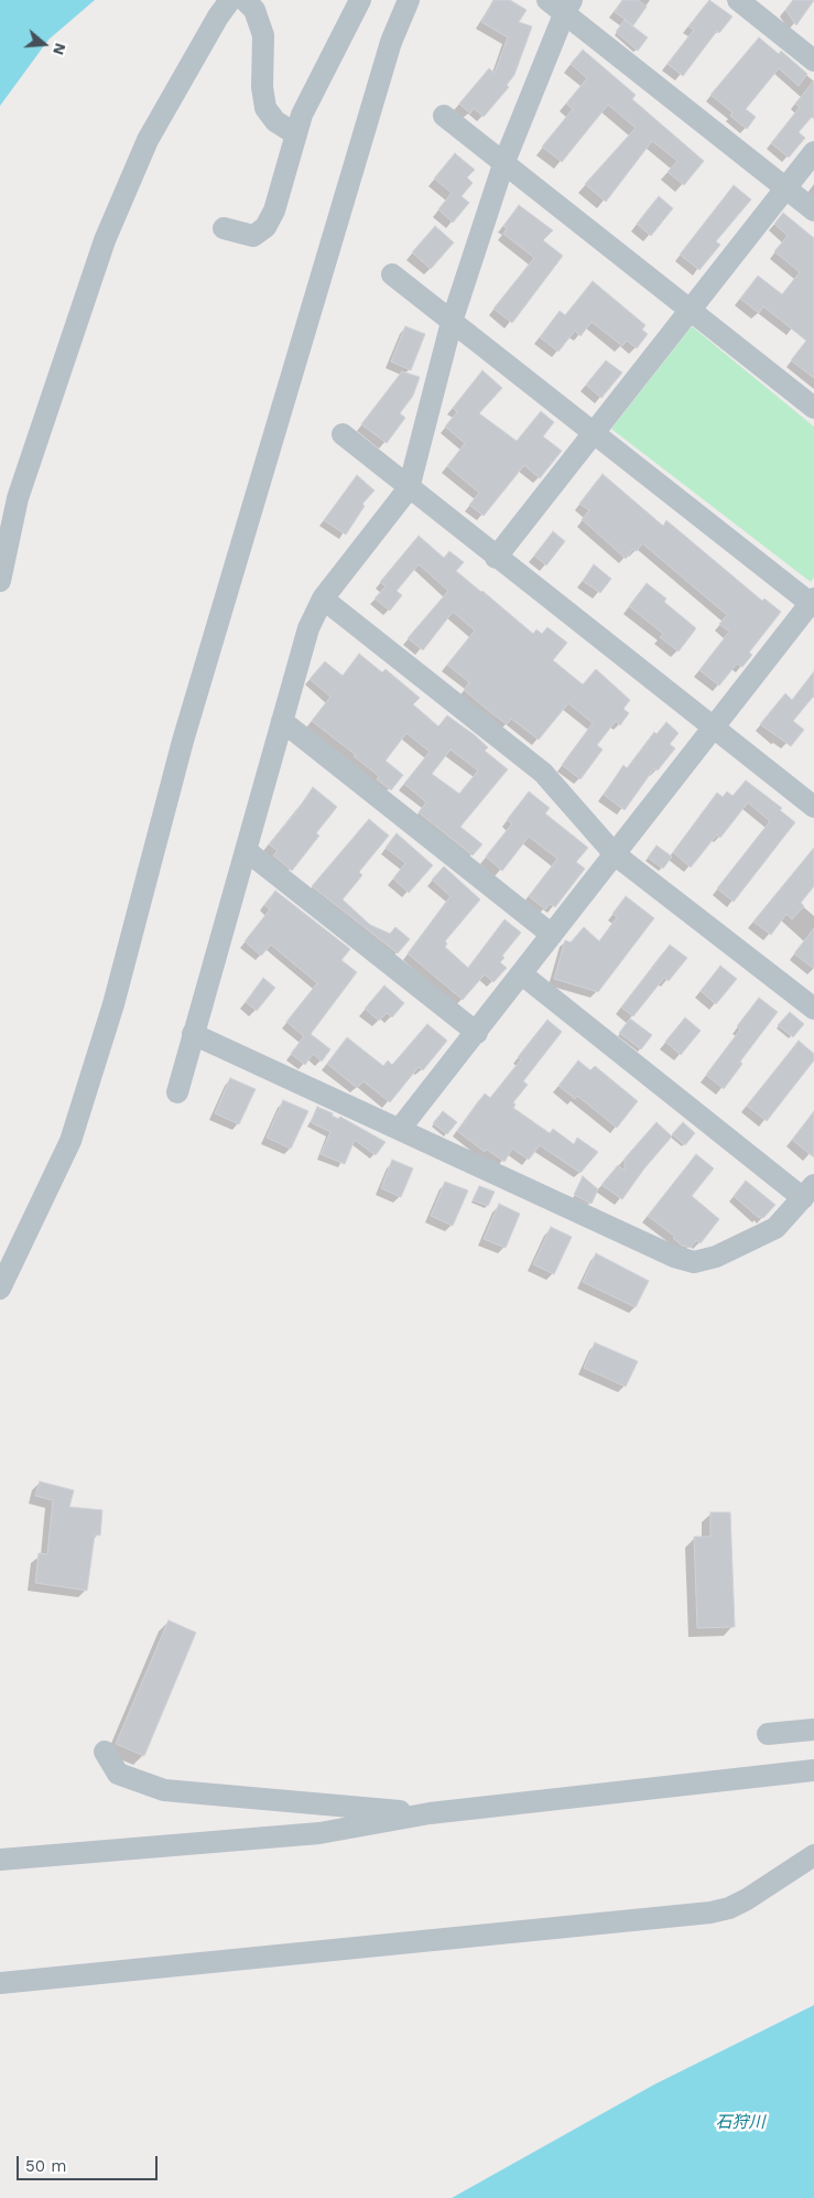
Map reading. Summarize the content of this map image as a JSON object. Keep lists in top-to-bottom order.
{
  "water": ["石狩川"],
  "scale_bar": "50 m",
  "north": "right"
}
